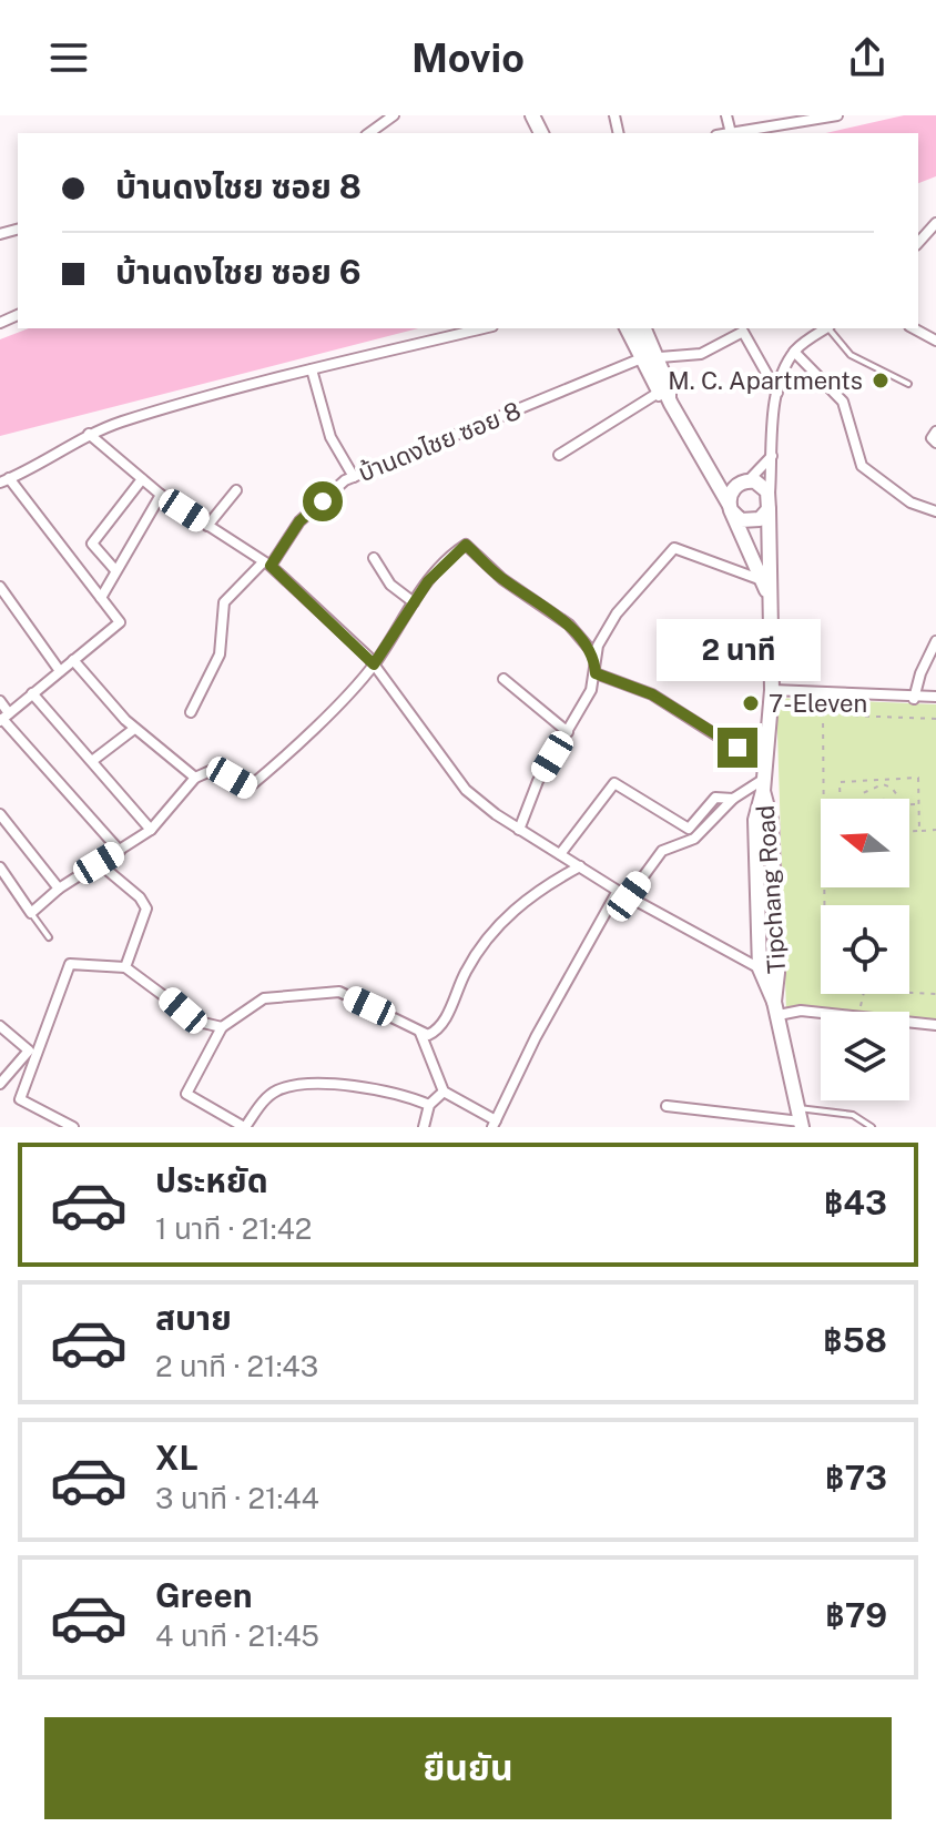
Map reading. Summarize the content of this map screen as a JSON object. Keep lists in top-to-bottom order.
{
  "streets": {
    "street": ["บ้านดงไชย ซอย 8", "Tipchang Road"]
  },
  "crossings": [
    ["บ้านดงไชย ซอย 8", "Tipchang Road"]
  ],
  "places": ["M. C. Apartments", "7-Eleven"],
  "north": "left",
  "page": {
    "header": "Movio",
    "banner": ["บ้านดงไชย ซอย 8", "บ้านดงไชย ซอย 6"],
    "bubble": "2 นาที",
    "list": [
      {
        "name": "ประหยัด",
        "note": "1 นาที · 21:42",
        "value": "฿43"
      },
      {
        "name": "สบาย",
        "note": "2 นาที · 21:43",
        "value": "฿58"
      },
      {
        "name": "XL",
        "note": "3 นาที · 21:44",
        "value": "฿73"
      },
      {
        "name": "Green",
        "note": "4 นาที · 21:45",
        "value": "฿79"
      }
    ],
    "buttons": "ยืนยัน"
  }
}
